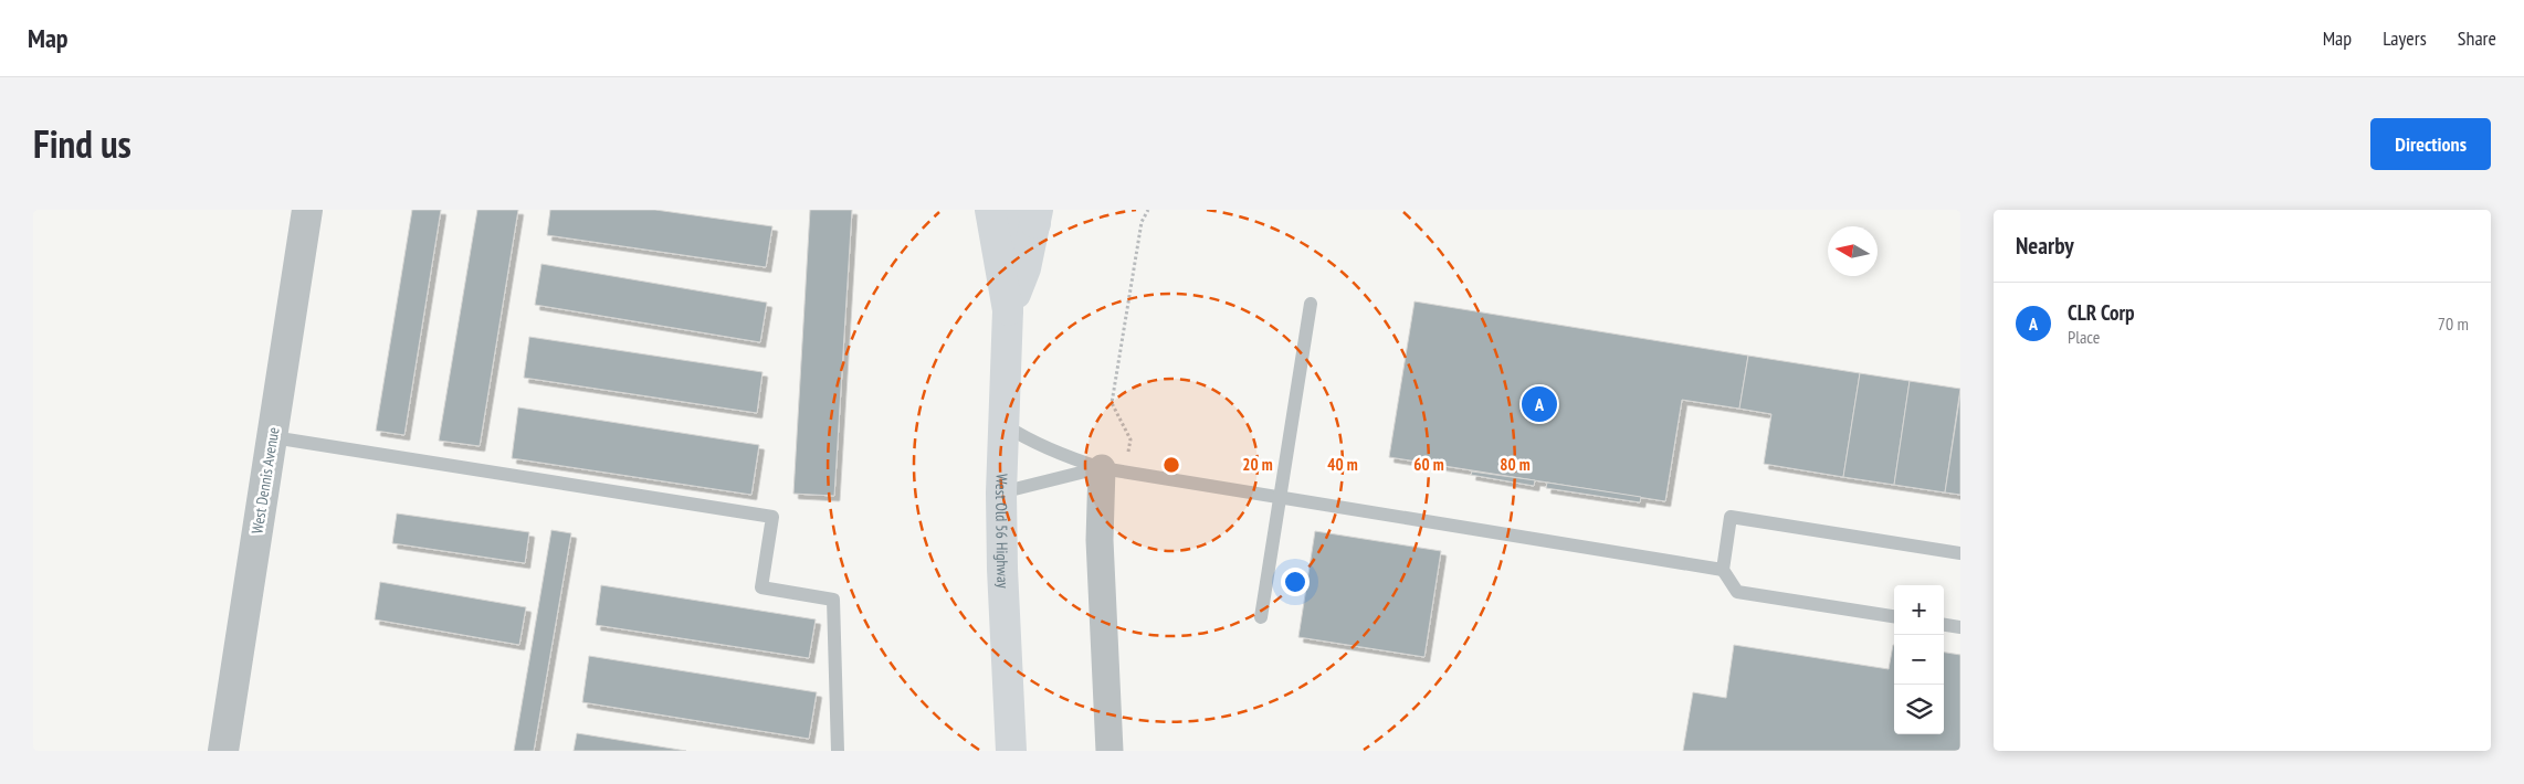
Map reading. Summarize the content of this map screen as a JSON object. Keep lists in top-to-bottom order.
{
  "streets": {
    "main road": ["West Old 56 Highway"],
    "street": ["West Dennis Avenue"]
  },
  "north": "left",
  "page": {
    "header": "Map",
    "nav": ["Map", "Layers", "Share"],
    "title": "Find us",
    "buttons": "Directions",
    "heading": "Nearby",
    "list": [
      {
        "mark": "A",
        "name": "CLR Corp",
        "note": "Place",
        "value": "70 m"
      }
    ],
    "pins": "A",
    "map_buttons": ["+", "−"]
  },
  "rings": [
    "20 m",
    "40 m",
    "60 m",
    "80 m"
  ]
}
